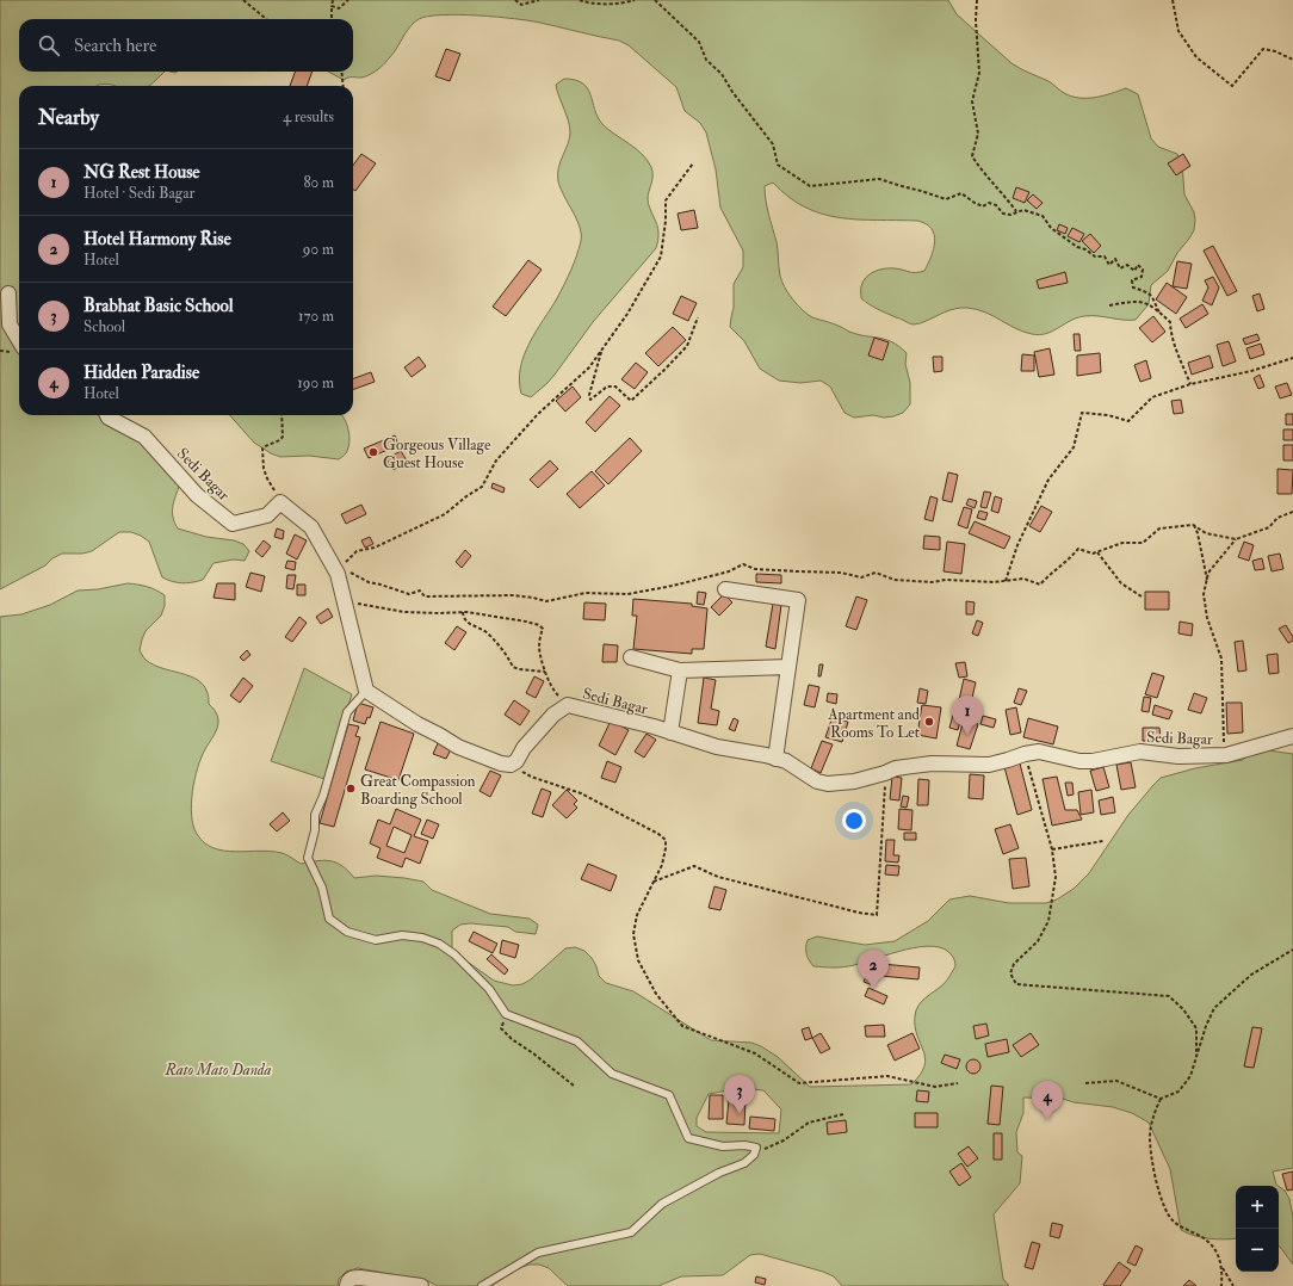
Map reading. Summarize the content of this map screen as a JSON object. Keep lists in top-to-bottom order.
{
  "streets": {
    "street": ["Sedi Bagar"]
  },
  "parks": ["Rato Mato Danda"],
  "places": ["Gorgeous Village Guest House", "Apartment and Rooms To Let", "Great Compassion Boarding School"],
  "page": {
    "search": "Search here",
    "heading": ["Nearby", "4 results"],
    "list": [
      {
        "mark": "1",
        "name": "NG Rest House",
        "note": "Hotel · Sedi Bagar",
        "value": "80 m"
      },
      {
        "mark": "2",
        "name": "Hotel Harmony Rise",
        "note": "Hotel",
        "value": "90 m"
      },
      {
        "mark": "3",
        "name": "Brabhat Basic School",
        "note": "School",
        "value": "170 m"
      },
      {
        "mark": "4",
        "name": "Hidden Paradise",
        "note": "Hotel",
        "value": "190 m"
      }
    ],
    "pins": [
      "1",
      "2",
      "3",
      "4"
    ],
    "map_buttons": ["+", "−"]
  }
}
